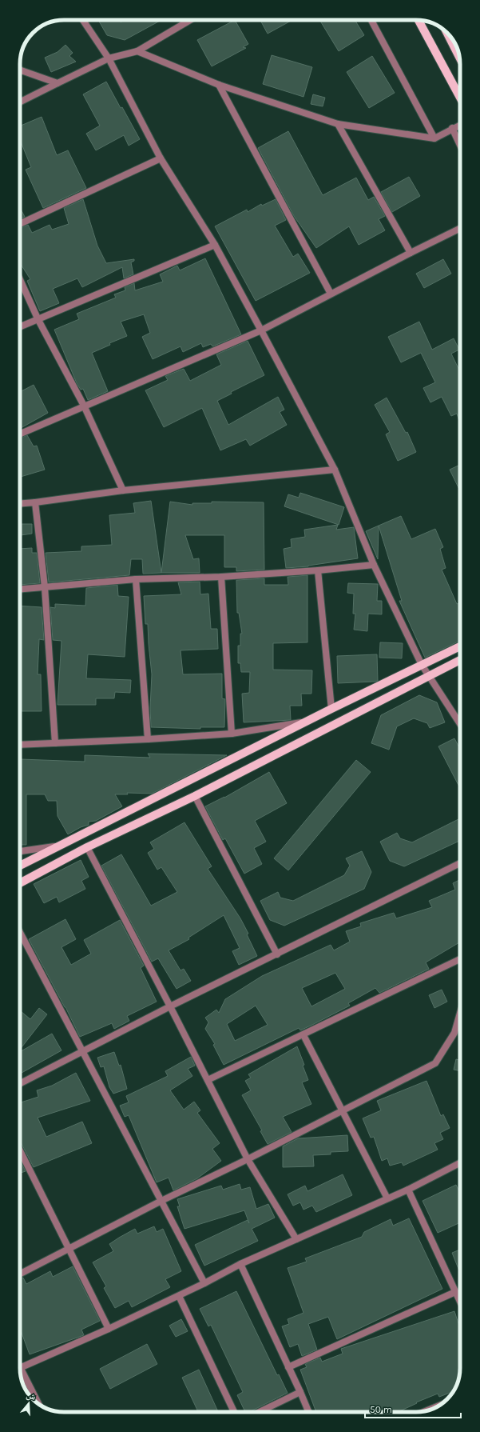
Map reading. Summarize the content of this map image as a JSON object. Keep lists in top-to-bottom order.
{
  "scale_bar": "50 m",
  "north": "top"
}
